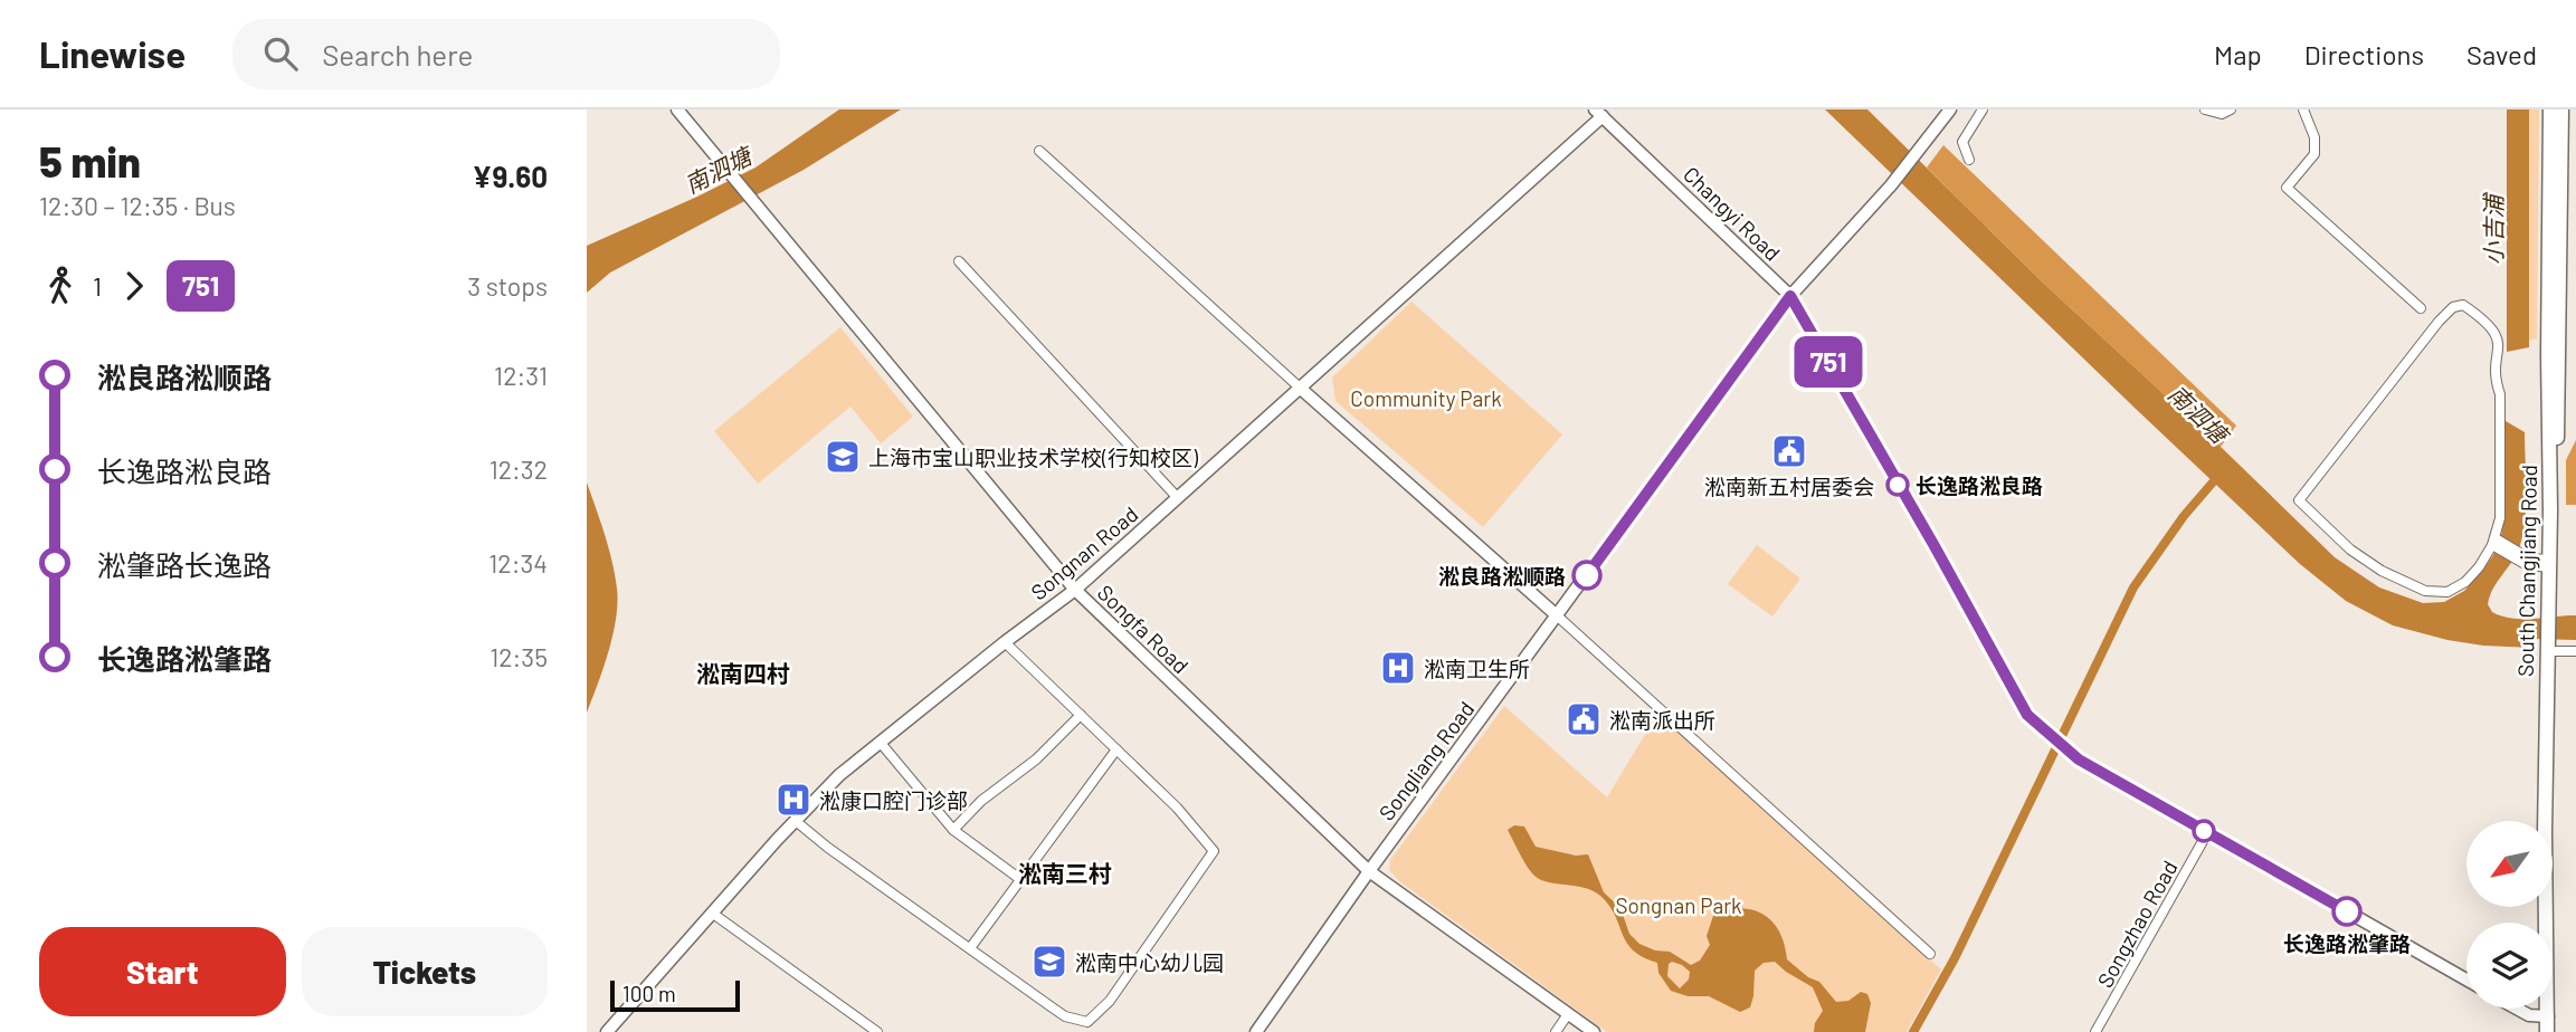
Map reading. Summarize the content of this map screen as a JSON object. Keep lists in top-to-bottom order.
{
  "streets": {
    "main road": ["South Changjiang Road"],
    "street": [
      "Changyi Road",
      "Songnan Road",
      "Songfa Road",
      "Songliang Road",
      "Songzhao Road"
    ]
  },
  "crossings": [
    ["Changyi Road", "Songnan Road"],
    ["Changyi Road", "Songliang Road"],
    ["Changyi Road", "Songzhao Road"],
    ["Songnan Road", "Songfa Road"],
    ["Songfa Road", "Songliang Road"]
  ],
  "districts": ["淞南四村", "淞南三村"],
  "water": ["南泗塘", "小吉浦"],
  "parks": ["Community Park", "Songnan Park"],
  "places": {
    "public building": ["淞南新五村居委会", "淞南派出所"],
    "school or university": ["上海市宝山职业技术学校(行知校区)", "淞南中心幼儿园"],
    "other": ["长逸路淞良路", "淞良路淞顺路", "长逸路淞肇路"],
    "hospital": ["淞南卫生所", "淞康口腔门诊部"]
  },
  "lines": ["bus line 751"],
  "scale_bar": "100 m",
  "north": "bottom left",
  "page": {
    "header": "Linewise",
    "search": "Search here",
    "nav": ["Map", "Directions", "Saved"],
    "heading": ["5 min", "12:30 – 12:35 · Bus", "¥9.60"],
    "on_map": "751",
    "legs": ["1", "751", "3 stops"],
    "list": [
      {
        "name": "淞良路淞顺路",
        "value": "12:31"
      },
      {
        "name": "长逸路淞良路",
        "value": "12:32"
      },
      {
        "name": "淞肇路长逸路",
        "value": "12:34"
      },
      {
        "name": "长逸路淞肇路",
        "value": "12:35"
      }
    ],
    "buttons": ["Start", "Tickets"],
    "scale": "100 m"
  }
}
